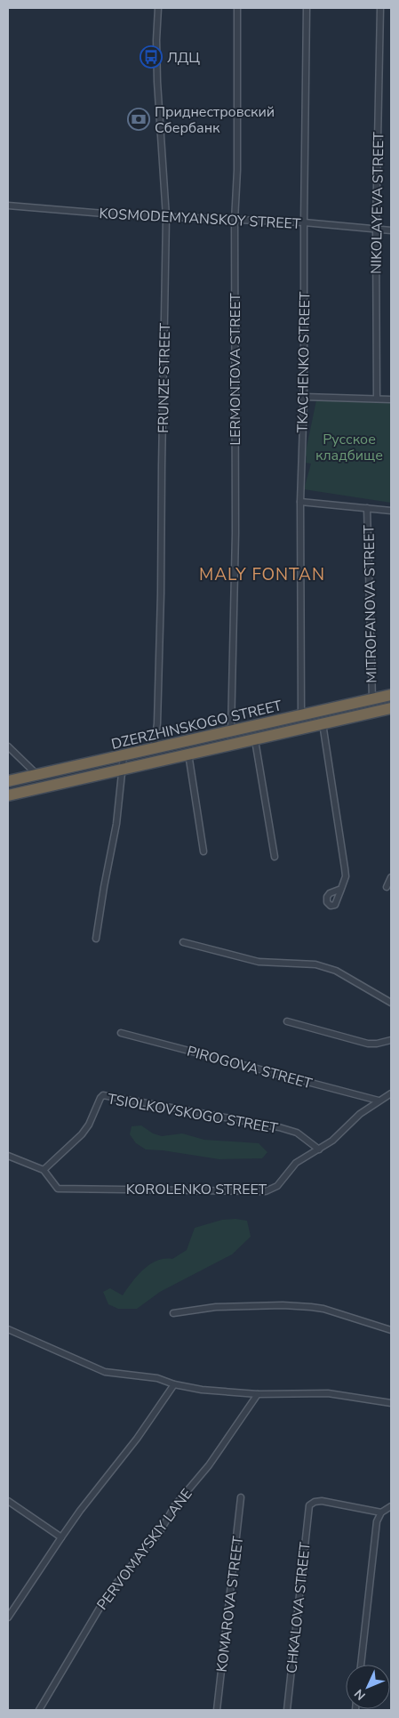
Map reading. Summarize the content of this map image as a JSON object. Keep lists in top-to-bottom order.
{
  "streets": {
    "highway": ["DZERZHINSKOGO STREET"],
    "street": [
      "NIKOLAYEVA STREET",
      "KOSMODEMYANSKOY STREET",
      "TKACHENKO STREET",
      "LERMONTOVA STREET",
      "FRUNZE STREET",
      "MITROFANOVA STREET",
      "PIROGOVA STREET",
      "TSIOLKOVSKOGO STREET",
      "KOROLENKO STREET",
      "PERVOMAYSKIY LANE",
      "KOMAROVA STREET",
      "CHKALOVA STREET"
    ]
  },
  "crossings": [
    ["NIKOLAYEVA STREET", "KOSMODEMYANSKOY STREET"],
    ["KOSMODEMYANSKOY STREET", "TKACHENKO STREET"],
    ["KOSMODEMYANSKOY STREET", "LERMONTOVA STREET"],
    ["KOSMODEMYANSKOY STREET", "FRUNZE STREET"],
    ["TKACHENKO STREET", "DZERZHINSKOGO STREET"],
    ["LERMONTOVA STREET", "DZERZHINSKOGO STREET"],
    ["FRUNZE STREET", "DZERZHINSKOGO STREET"],
    ["MITROFANOVA STREET", "DZERZHINSKOGO STREET"],
    ["PIROGOVA STREET", "KOROLENKO STREET"],
    ["TSIOLKOVSKOGO STREET", "KOROLENKO STREET"]
  ],
  "districts": ["MALY FONTAN"],
  "parks": ["Русское кладбище"],
  "places": {
    "bus stop": ["ЛДЦ"],
    "bank": ["Приднестровский Сбербанк"]
  },
  "north": "bottom left"
}
